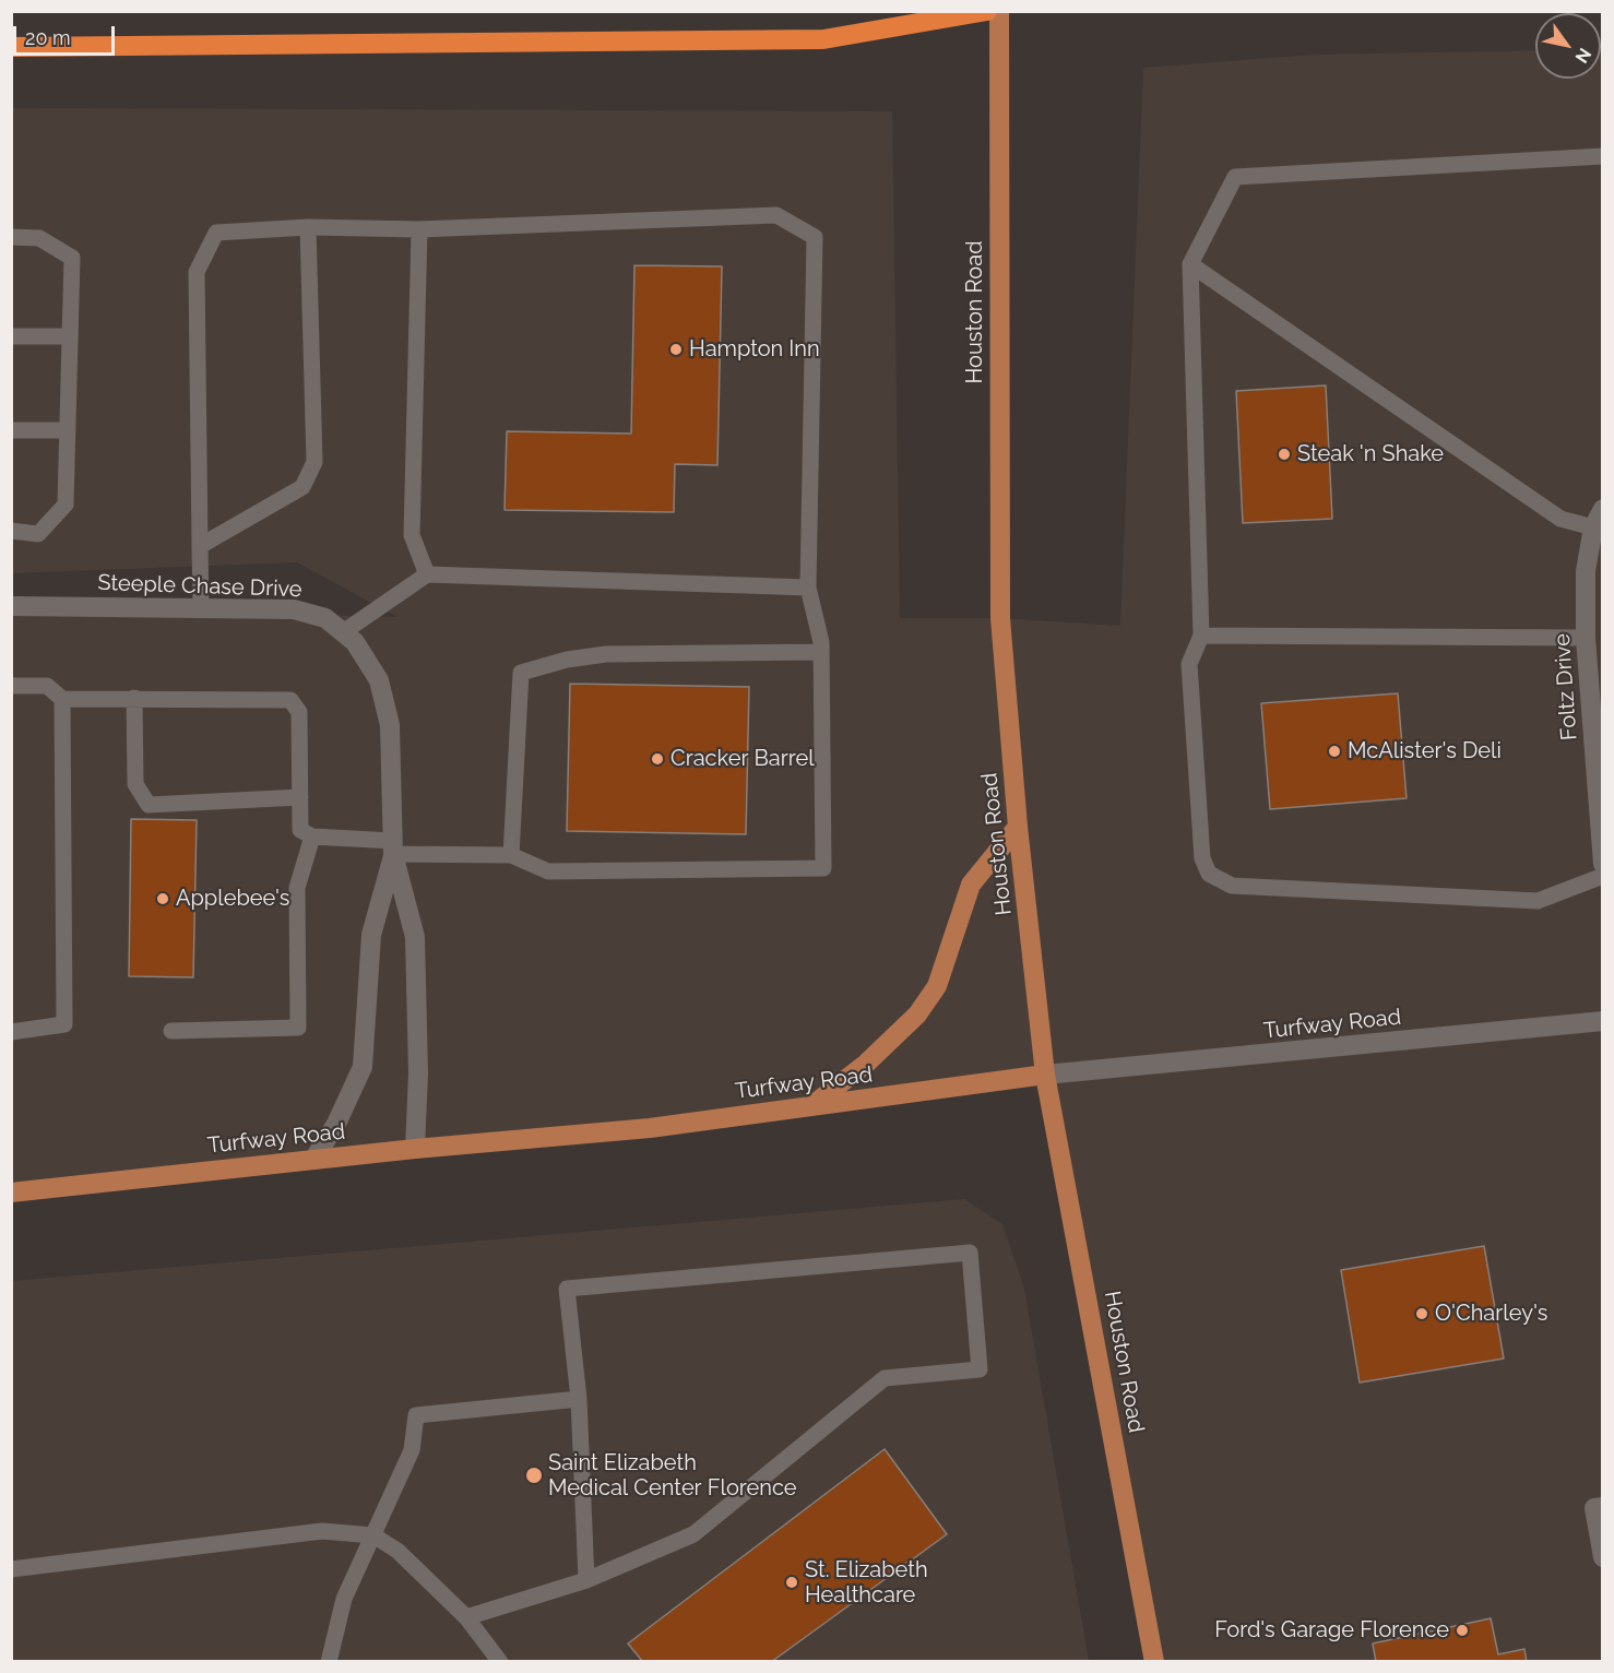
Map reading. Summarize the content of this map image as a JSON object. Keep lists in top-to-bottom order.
{
  "streets": {
    "main road": ["Houston Road", "Turfway Road"],
    "street": ["Steeple Chase Drive", "Foltz Drive"]
  },
  "crossings": [
    ["Houston Road", "Turfway Road"],
    ["Steeple Chase Drive", "Turfway Road"]
  ],
  "places": [
    "Hampton Inn",
    "Steak 'n Shake",
    "McAlister's Deli",
    "Cracker Barrel",
    "Applebee's",
    "O'Charley's",
    "Saint Elizabeth Medical Center Florence",
    "St. Elizabeth Healthcare",
    "Ford's Garage Florence"
  ],
  "scale_bar": "20 m",
  "north": "bottom right"
}
